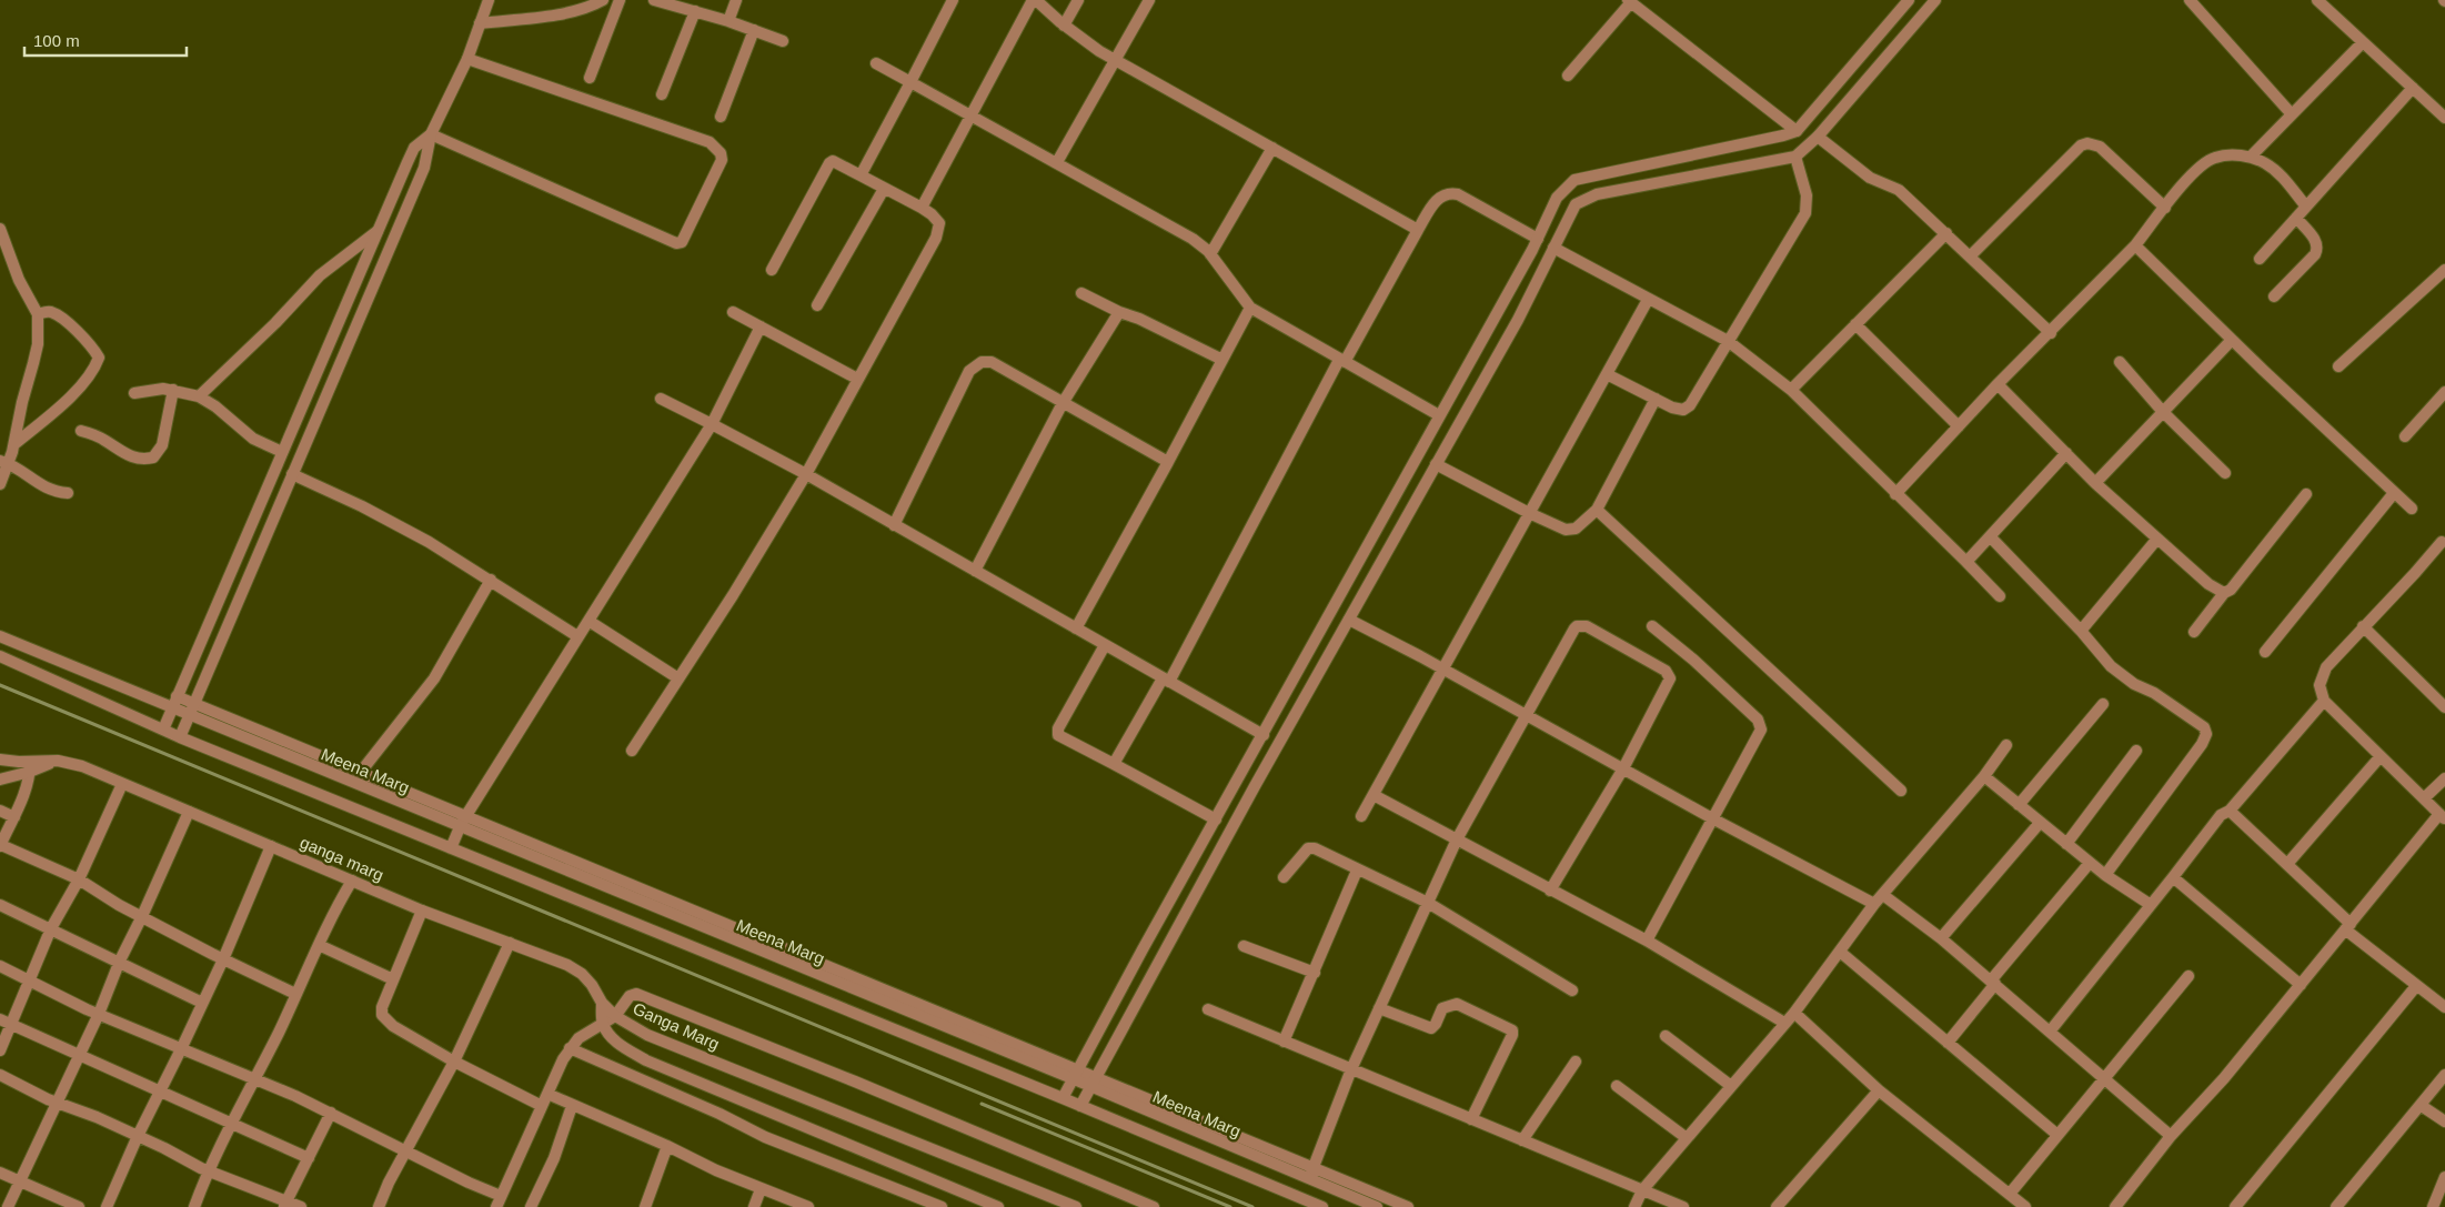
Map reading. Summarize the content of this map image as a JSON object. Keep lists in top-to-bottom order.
{
  "streets": {
    "street": ["Meena Marg", "ganga marg", "Ganga Marg"]
  },
  "crossings": [
    ["ganga marg", "Ganga Marg"]
  ],
  "scale_bar": "100 m"
}
